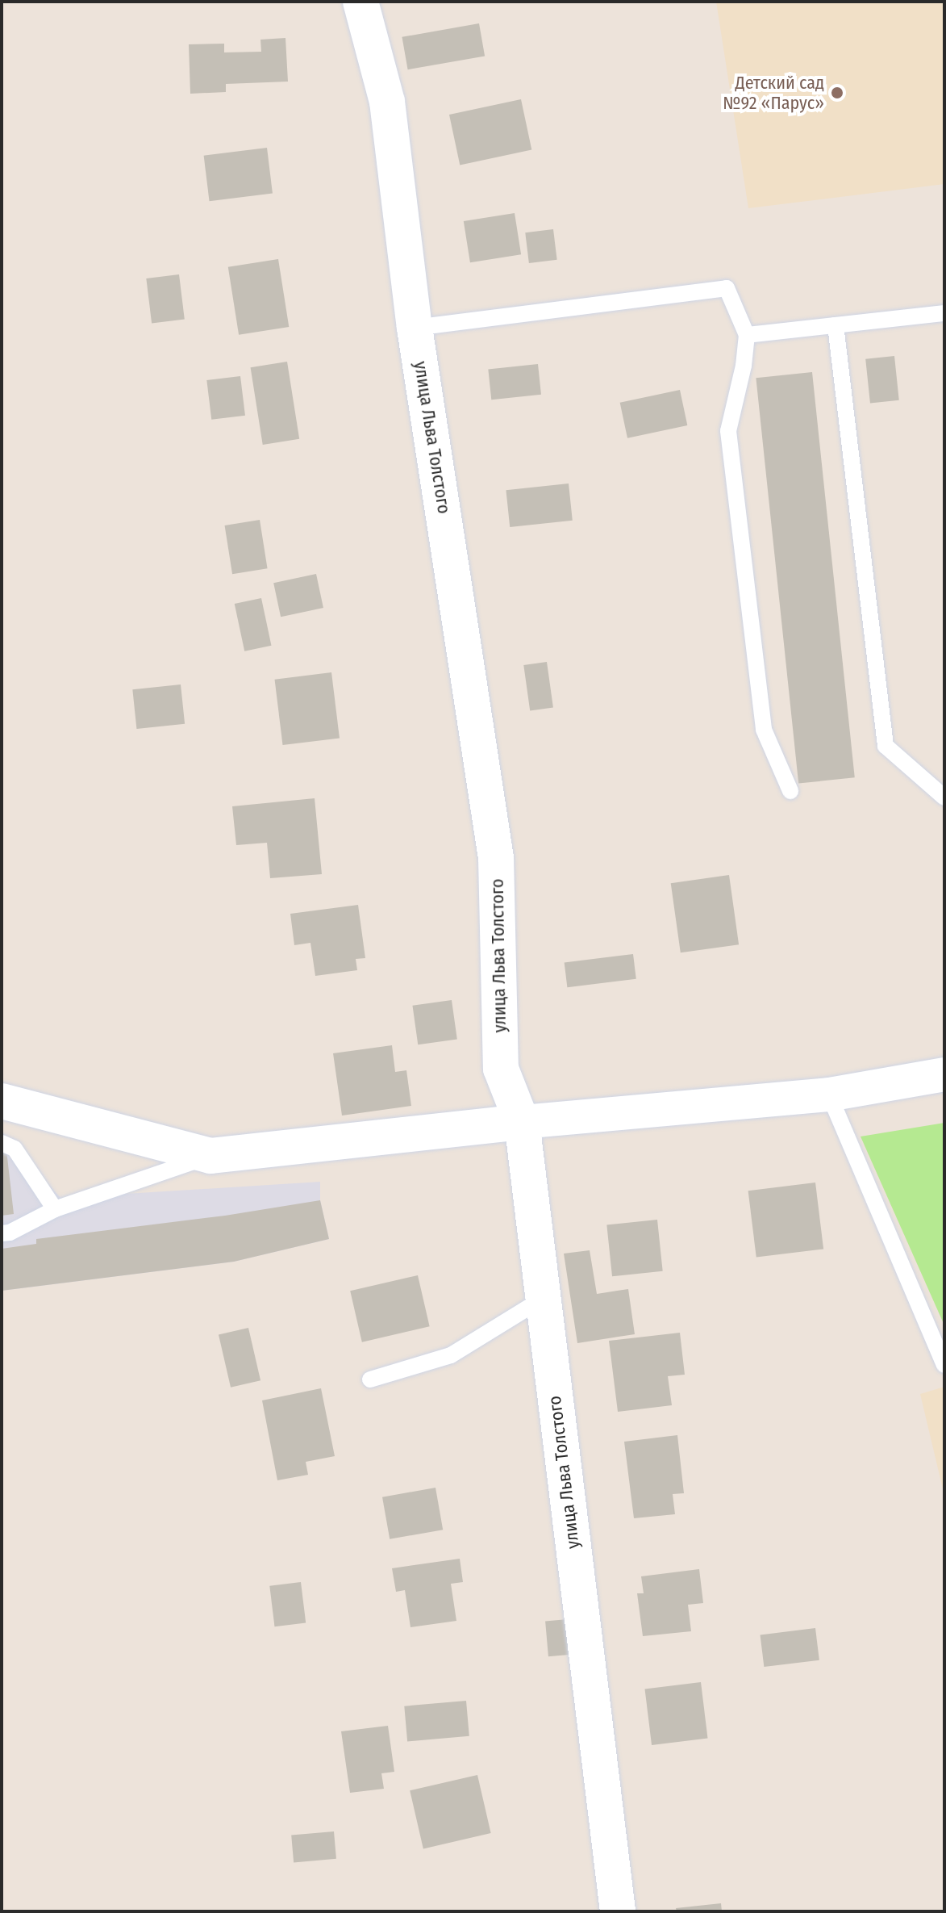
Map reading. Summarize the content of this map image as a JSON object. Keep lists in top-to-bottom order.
{
  "streets": {
    "street": ["улица Льва Толстого"]
  },
  "places": ["Детский сад №92 «Парус»"]
}
